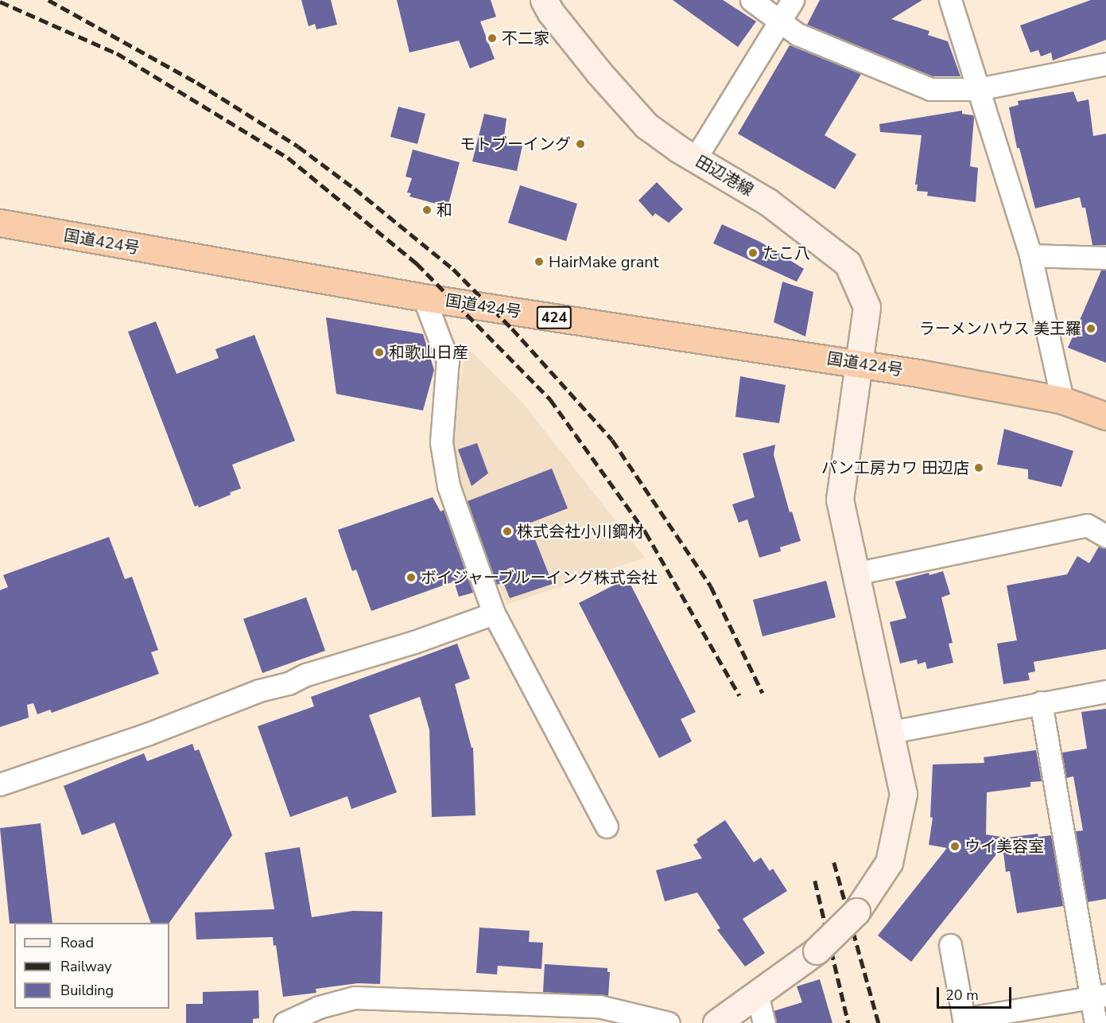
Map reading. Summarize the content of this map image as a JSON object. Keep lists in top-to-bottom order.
{
  "streets": {
    "highway": ["国道424号", "424"],
    "street": ["田辺港線"]
  },
  "crossings": [
    ["田辺港線", "国道424号"]
  ],
  "places": [
    "不二家",
    "モトブーイング",
    "和",
    "たこ八",
    "HairMake grant",
    "ラーメンハウス 美王羅",
    "和歌山日産",
    "パン工房カワ 田辺店",
    "株式会社小川鋼材",
    "ボイジャーブルーイング株式会社",
    "ウイ美容室"
  ],
  "legend": ["Road", "Railway", "Building"],
  "scale_bar": "20 m"
}
